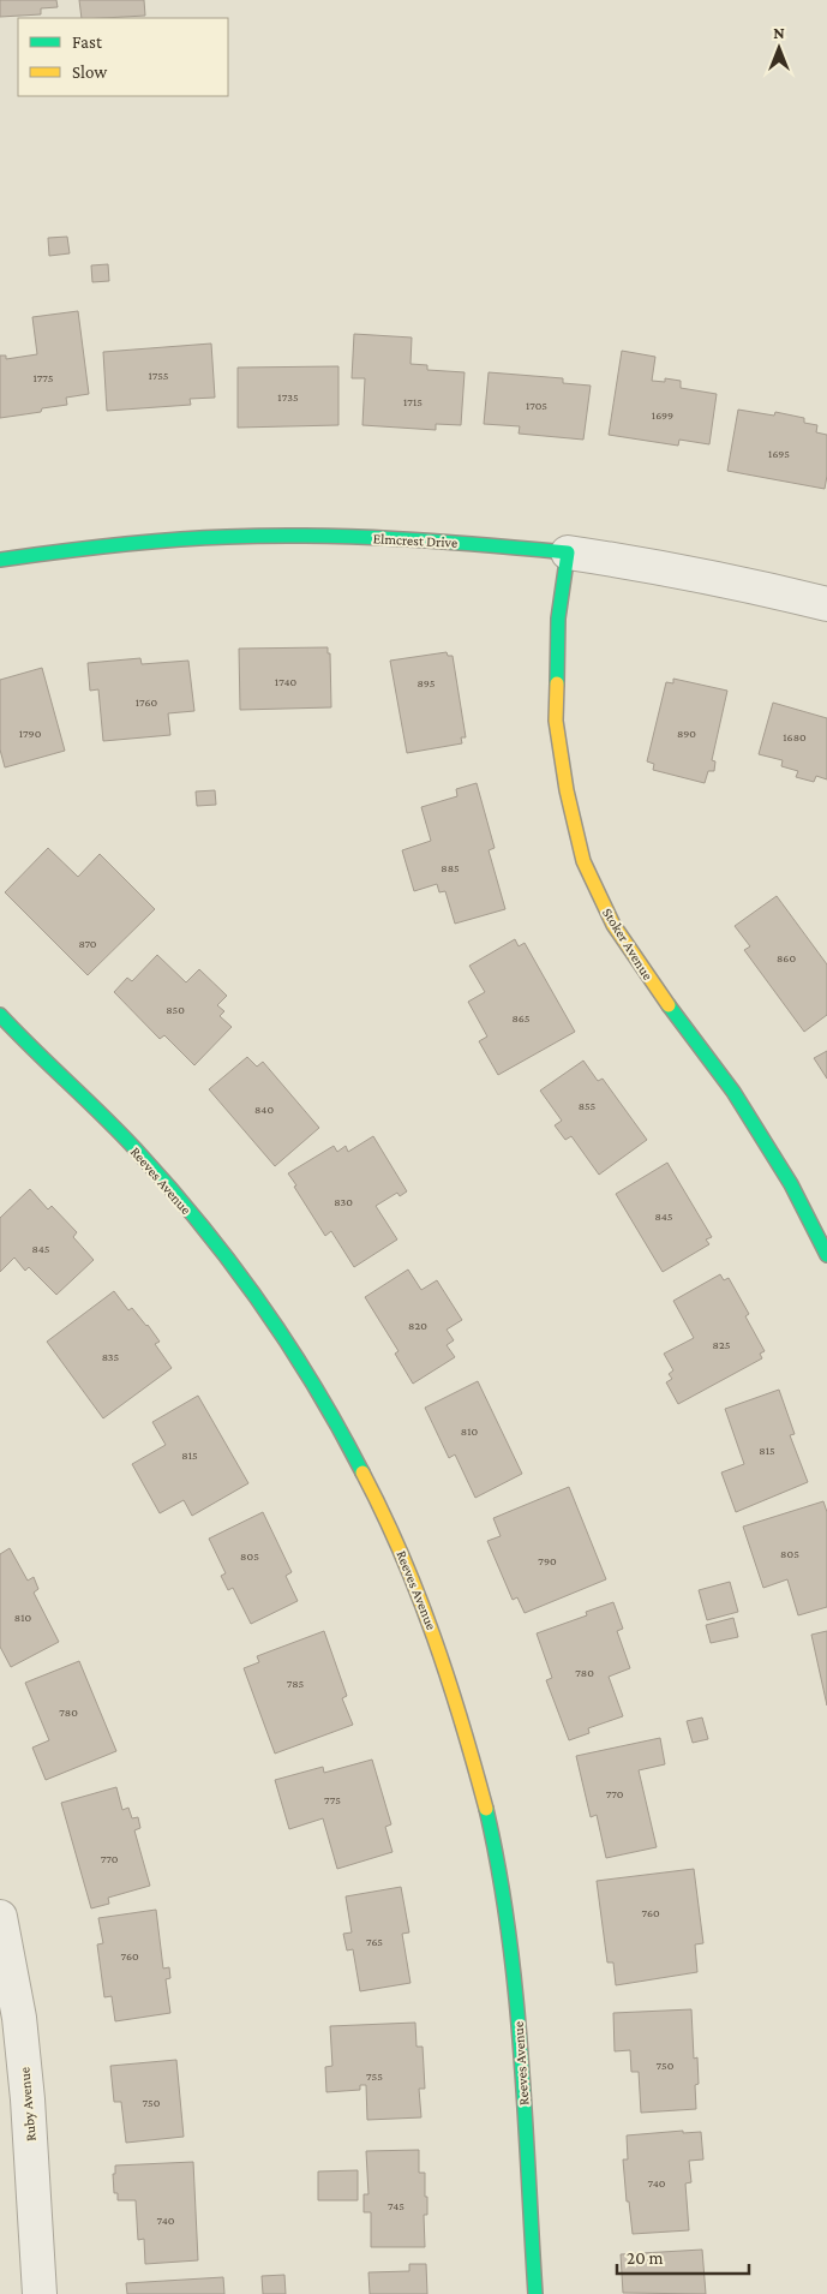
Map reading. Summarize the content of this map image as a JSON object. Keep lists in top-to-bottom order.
{
  "streets": {
    "street": [
      "Elmcrest Drive",
      "Stoker Avenue",
      "Reeves Avenue",
      "Ruby Avenue"
    ]
  },
  "crossings": [
    ["Elmcrest Drive", "Stoker Avenue"]
  ],
  "house_numbers": [
    "1755",
    "1775",
    "1735",
    "1715",
    "1705",
    "1699",
    "1695",
    "1740",
    "895",
    "1760",
    "1790",
    "890",
    "1680",
    "885",
    "870",
    "860",
    "850",
    "865",
    "855",
    "840",
    "830",
    "845",
    "845",
    "820",
    "825",
    "835",
    "810",
    "815",
    "815",
    "805",
    "805",
    "790",
    "810",
    "780",
    "785",
    "780",
    "770",
    "775",
    "770",
    "760",
    "765",
    "760",
    "750",
    "755",
    "750",
    "740",
    "745",
    "740"
  ],
  "legend": ["Fast", "Slow"],
  "scale_bar": "20 m",
  "north": "top"
}
